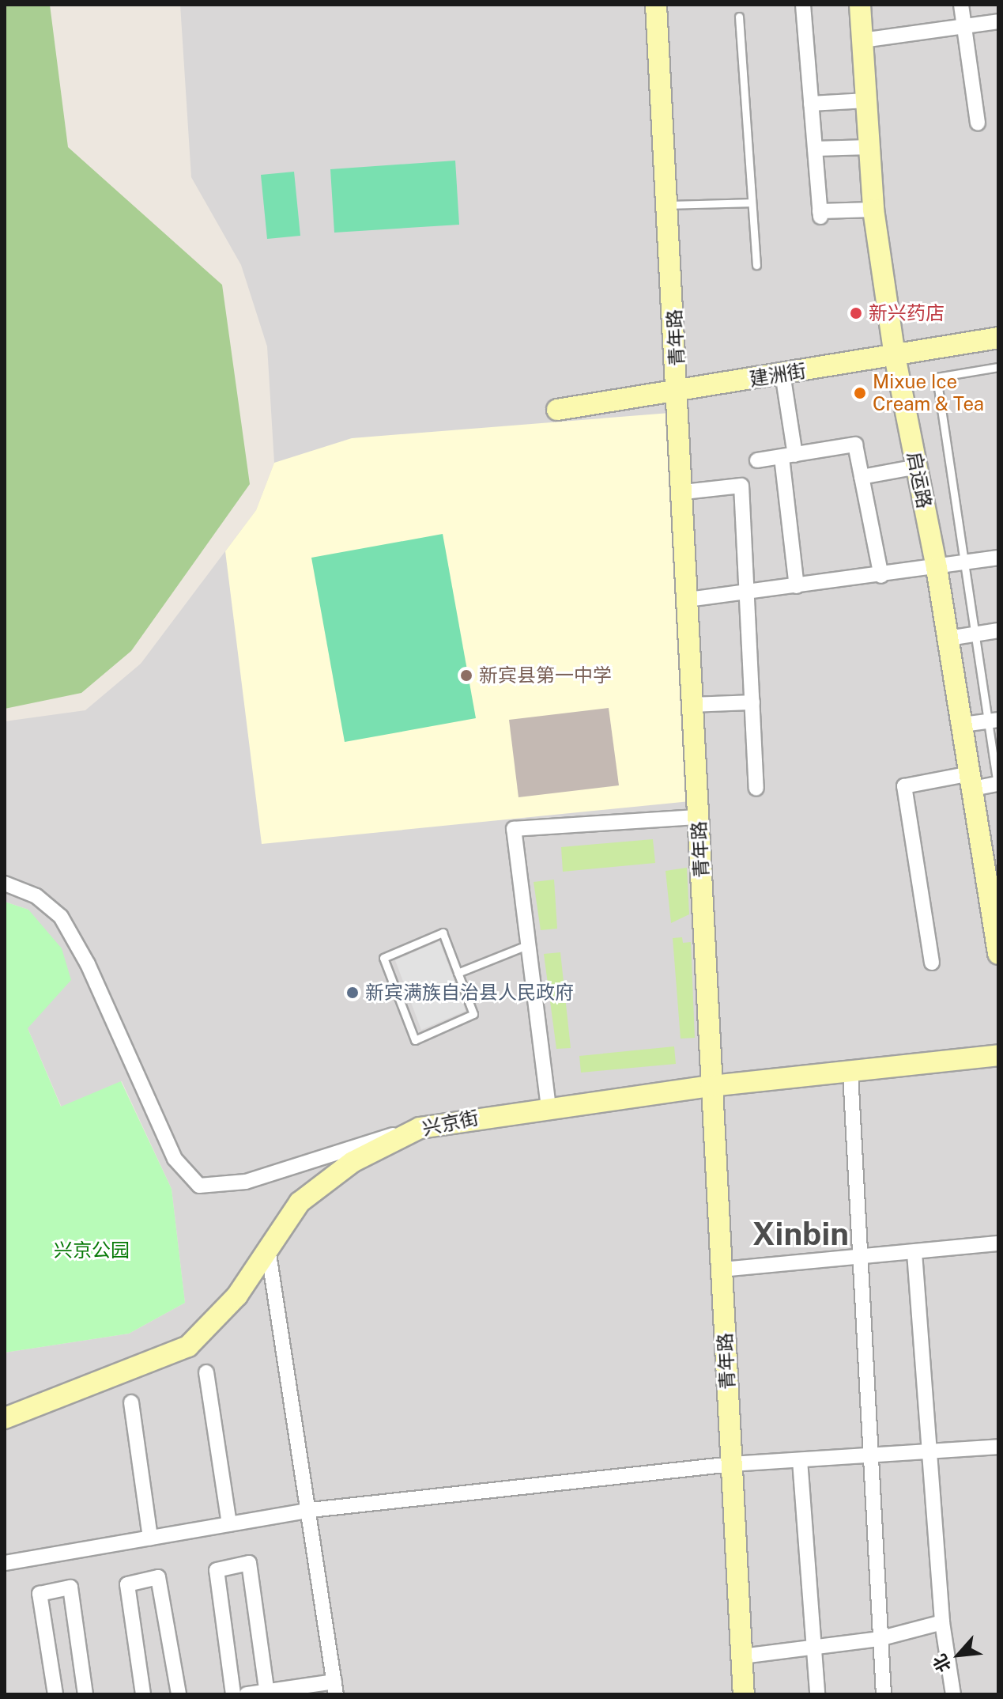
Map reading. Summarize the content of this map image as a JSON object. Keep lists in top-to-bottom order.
{
  "streets": {
    "street": [
      "青年路",
      "建洲街",
      "启运路",
      "兴京街"
    ]
  },
  "crossings": [
    ["青年路", "建洲街"],
    ["青年路", "兴京街"],
    ["建洲街", "启运路"]
  ],
  "districts": ["Xinbin"],
  "parks": ["兴京公园"],
  "places": [
    "新兴药店",
    "Mixue Ice Cream & Tea",
    "新宾县第一中学",
    "新宾满族自治县人民政府"
  ],
  "north": "bottom left"
}
